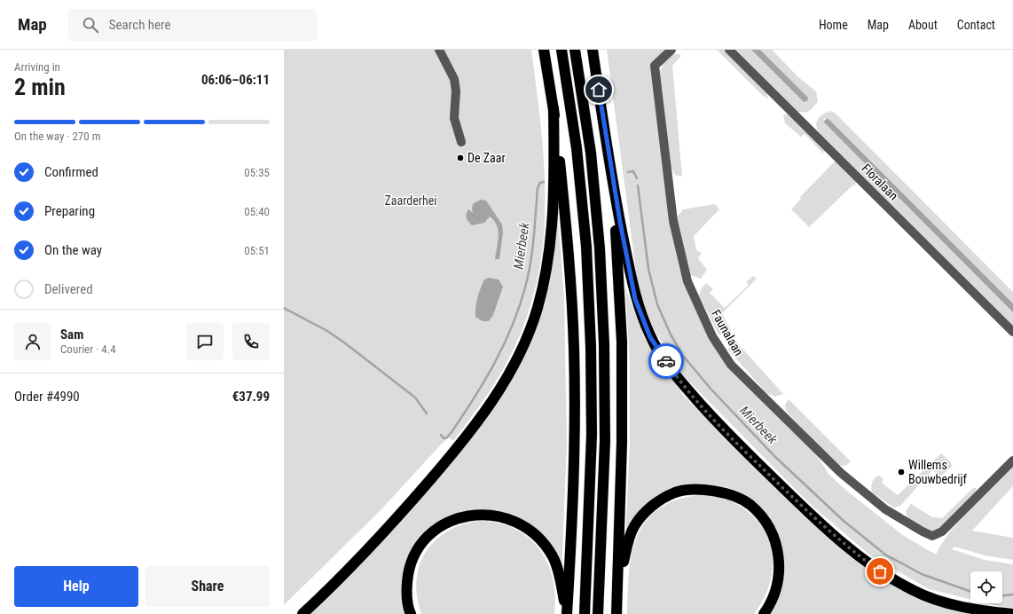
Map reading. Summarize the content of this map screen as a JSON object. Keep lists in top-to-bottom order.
{
  "streets": {
    "street": ["Floralaan", "Faunalaan"]
  },
  "water": ["Mierbeek"],
  "parks": ["Zaarderhei"],
  "places": ["De Zaar", "Willems Bouwbedrijf"],
  "page": {
    "header": "Map",
    "search": "Search here",
    "nav": [
      "Home",
      "Map",
      "About",
      "Contact"
    ],
    "heading": ["2 min", "Arriving in", "06:06–06:11"],
    "panel": [
      "Sam",
      "Courier · 4.4",
      "Order #4990",
      "€37.99"
    ],
    "bar": "On the way · 270 m",
    "list": [
      ["Confirmed", "05:35"],
      ["Preparing", "05:40"],
      ["On the way", "05:51"],
      "Delivered"
    ],
    "buttons": ["Help", "Share"]
  }
}
